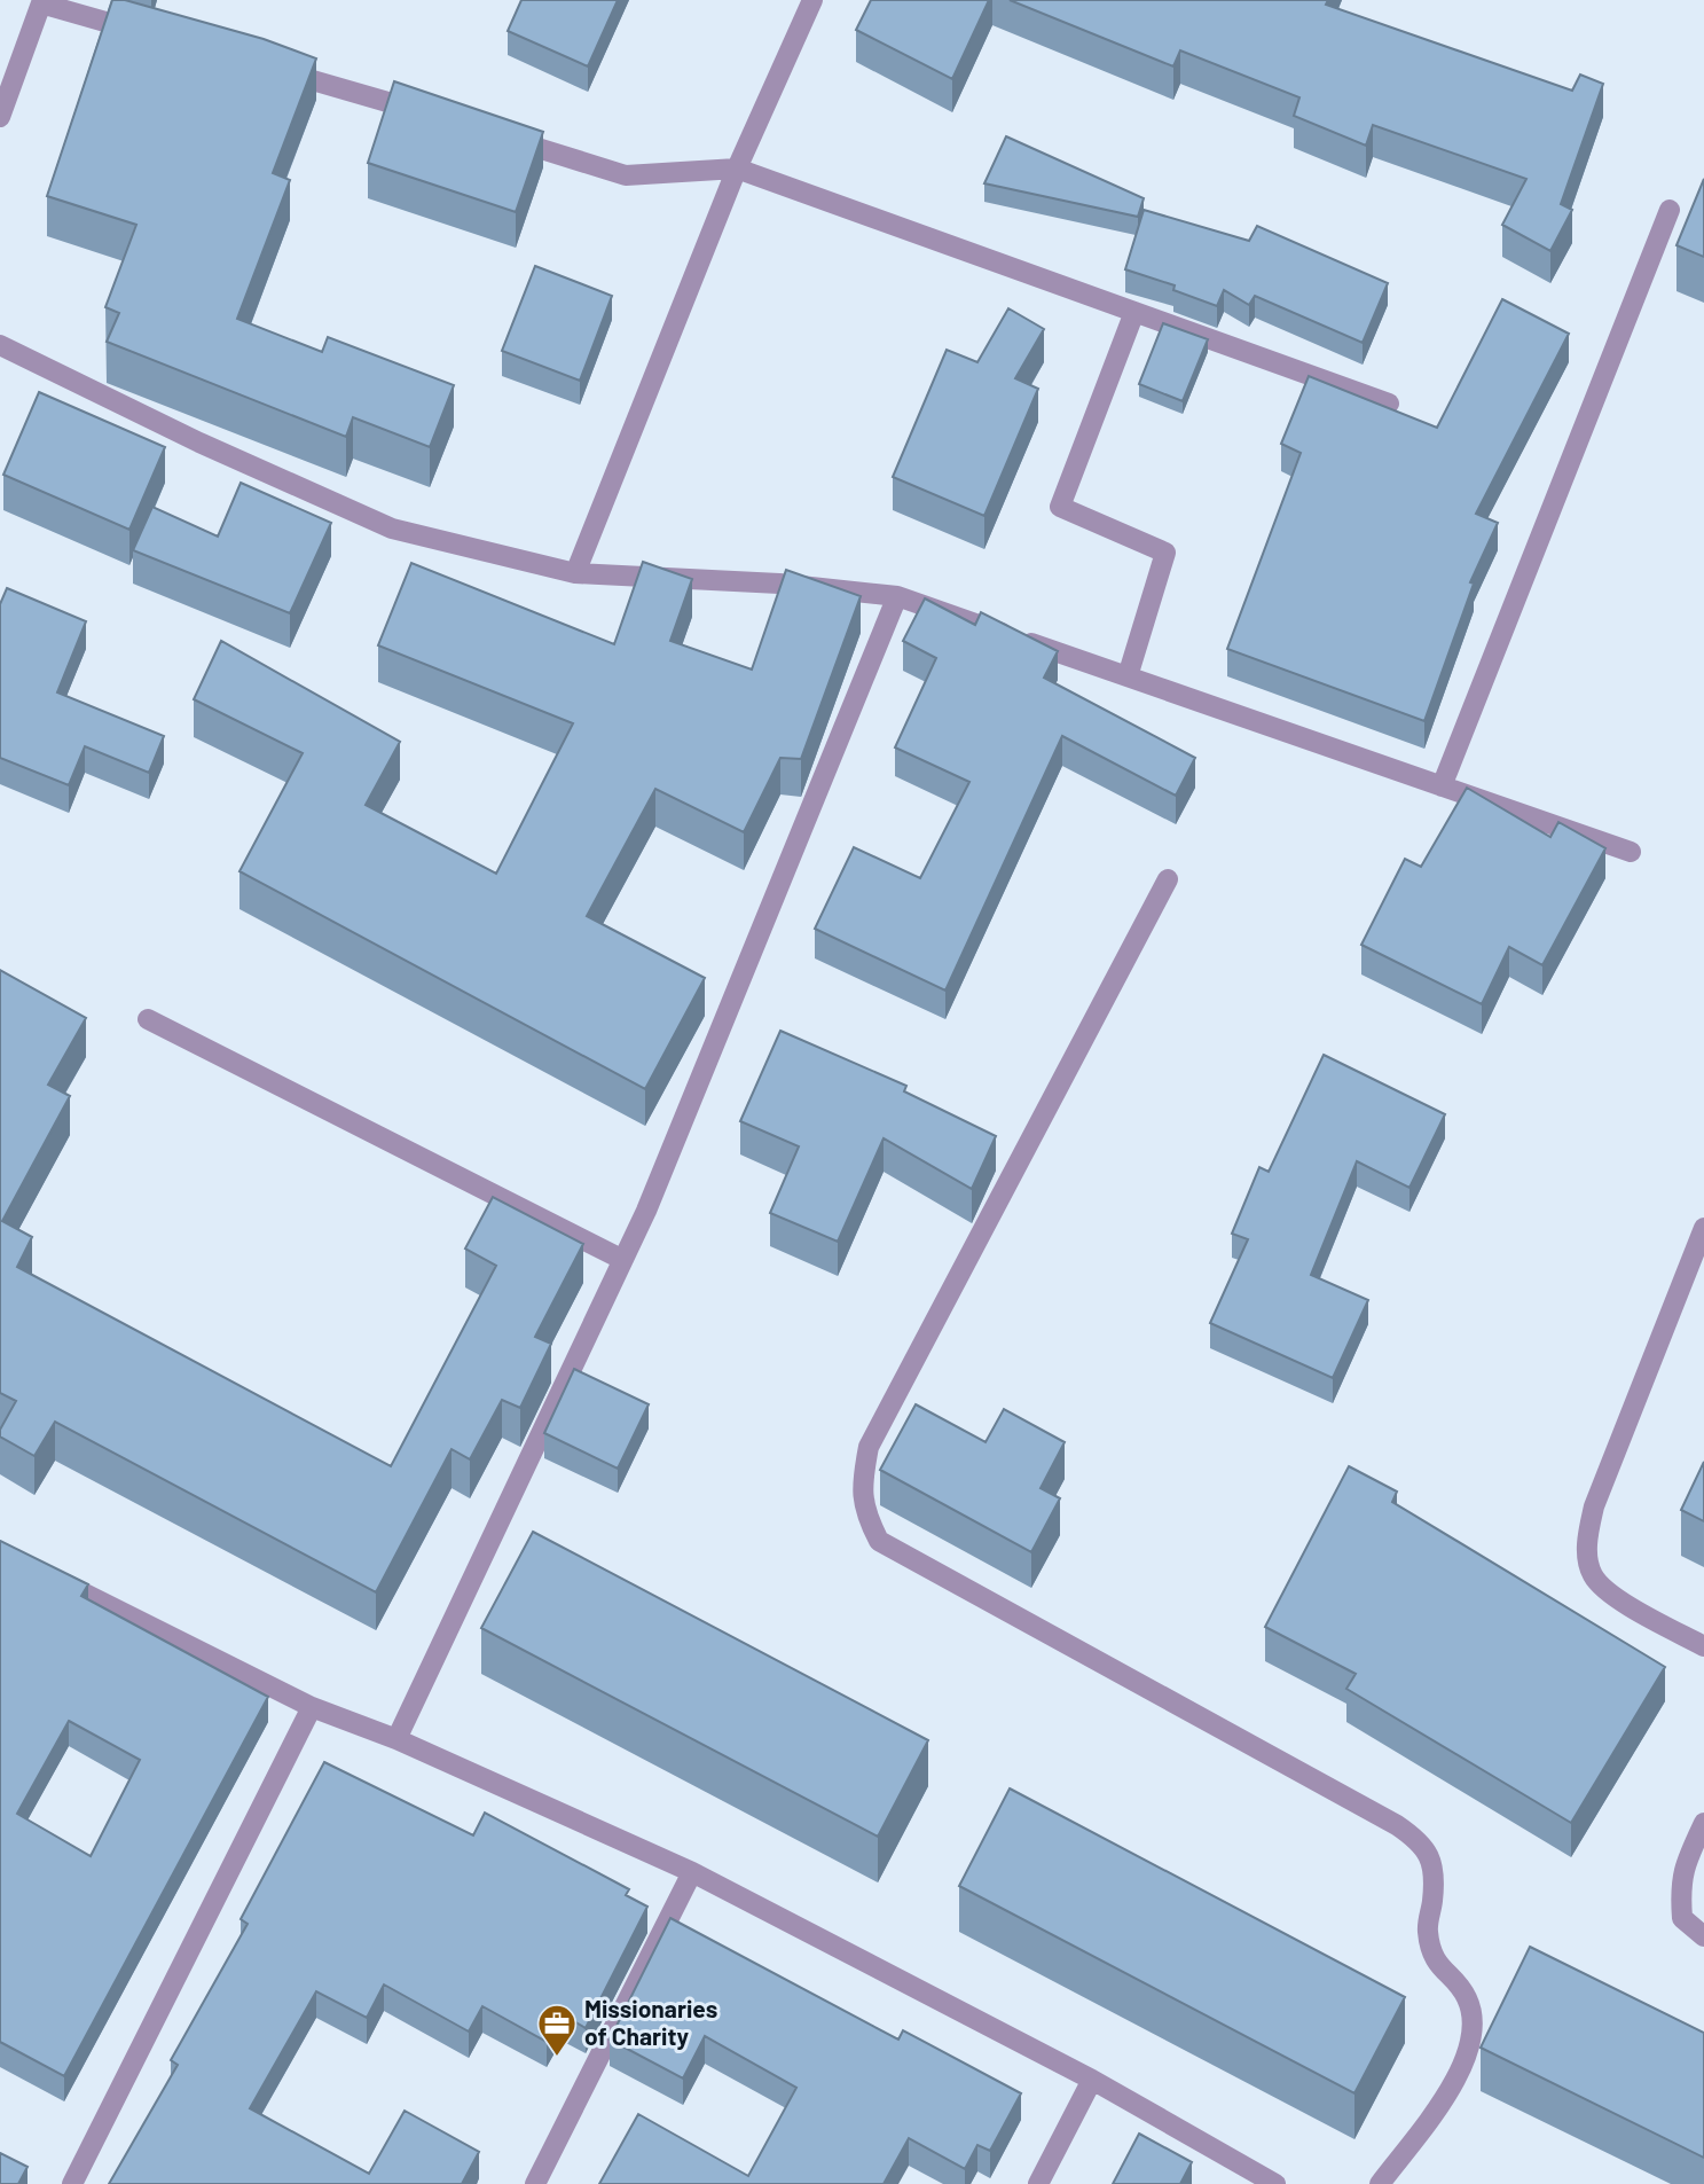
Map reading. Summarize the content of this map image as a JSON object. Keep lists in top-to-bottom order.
{
  "places": {
    "office": ["Missionaries of Charity"]
  }
}
